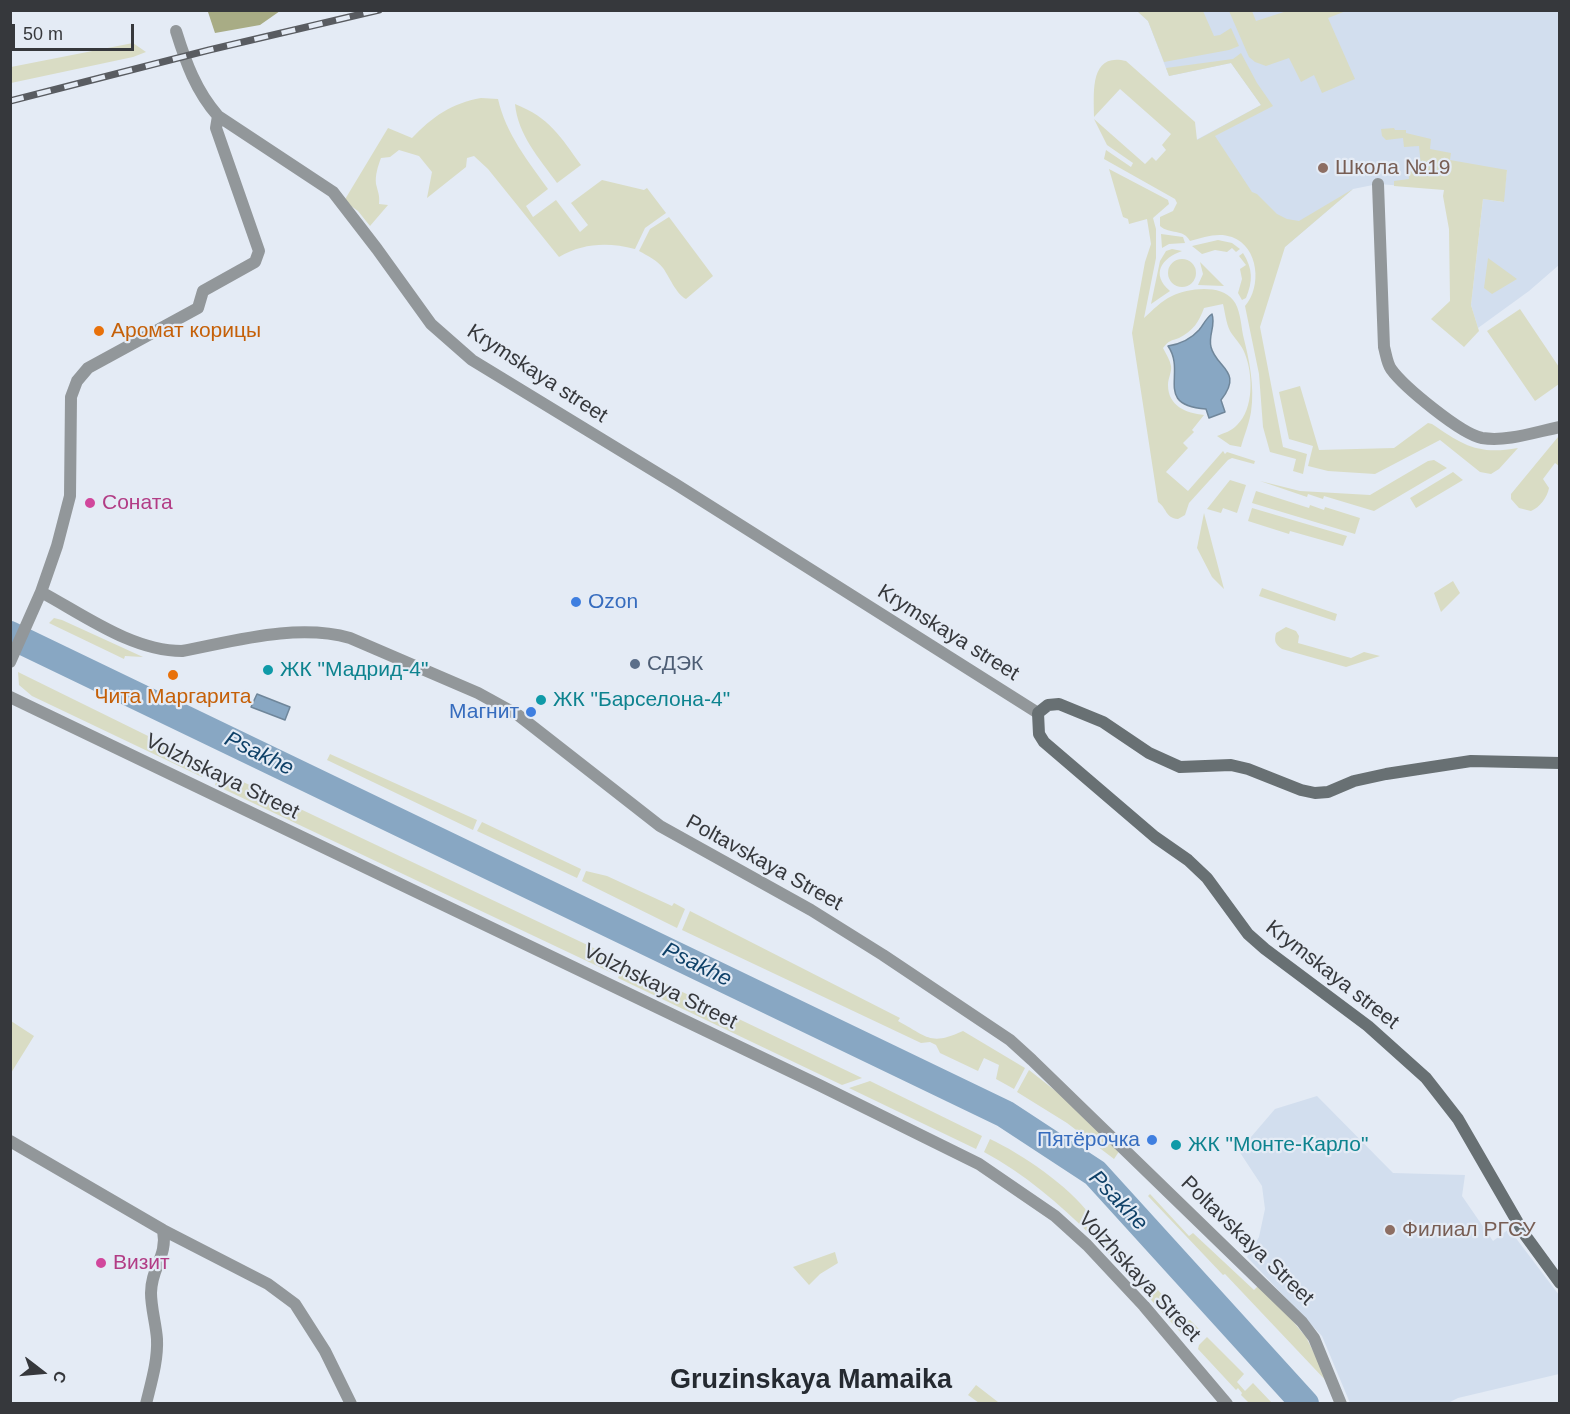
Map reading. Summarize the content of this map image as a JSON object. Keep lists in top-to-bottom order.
{
  "streets": {
    "street": ["Krymskaya street", "Volzhskaya Street", "Poltavskaya Street"]
  },
  "districts": ["Gruzinskaya Mamaika"],
  "water": ["Psakhe"],
  "places": [
    "Школа №19",
    "Аромат корицы",
    "Соната",
    "Ozon",
    "СДЭК",
    "ЖК \"Мадрид-4\"",
    "Чита Маргарита",
    "ЖК \"Барселона-4\"",
    "Магнит",
    "Пятёрочка",
    "ЖК \"Монте-Карло\"",
    "Филиал РГСУ",
    "Визит"
  ],
  "scale_bar": "50 m",
  "north": "right"
}
